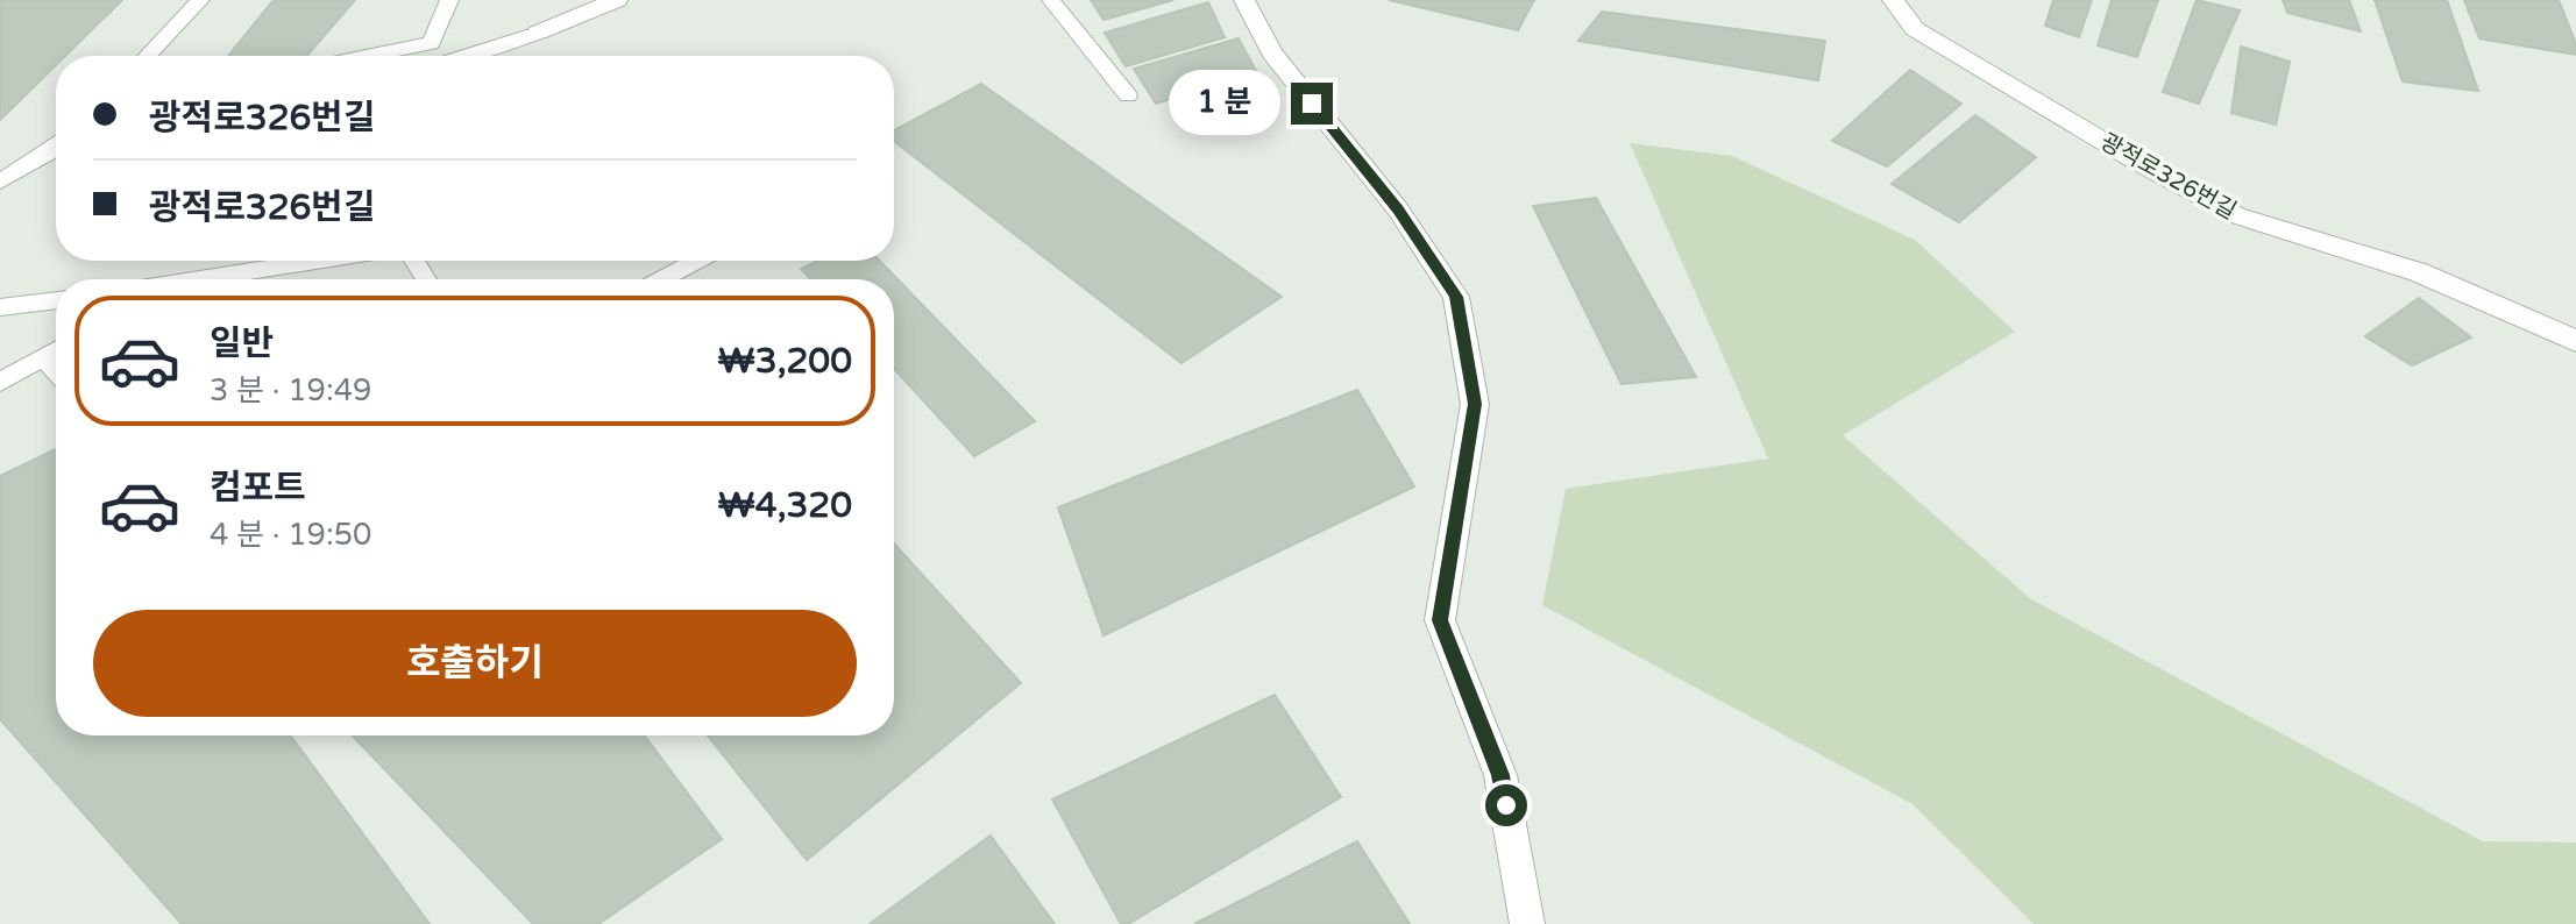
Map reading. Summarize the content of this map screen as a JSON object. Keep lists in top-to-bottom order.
{
  "streets": {
    "street": ["광적로326번길"]
  },
  "page": {
    "banner": ["광적로326번길", "광적로326번길"],
    "bubble": "1 분",
    "list": [
      {
        "name": "일반",
        "note": "3 분 · 19:49",
        "value": "₩3,200"
      },
      {
        "name": "컴포트",
        "note": "4 분 · 19:50",
        "value": "₩4,320"
      }
    ],
    "buttons": "호출하기"
  }
}
